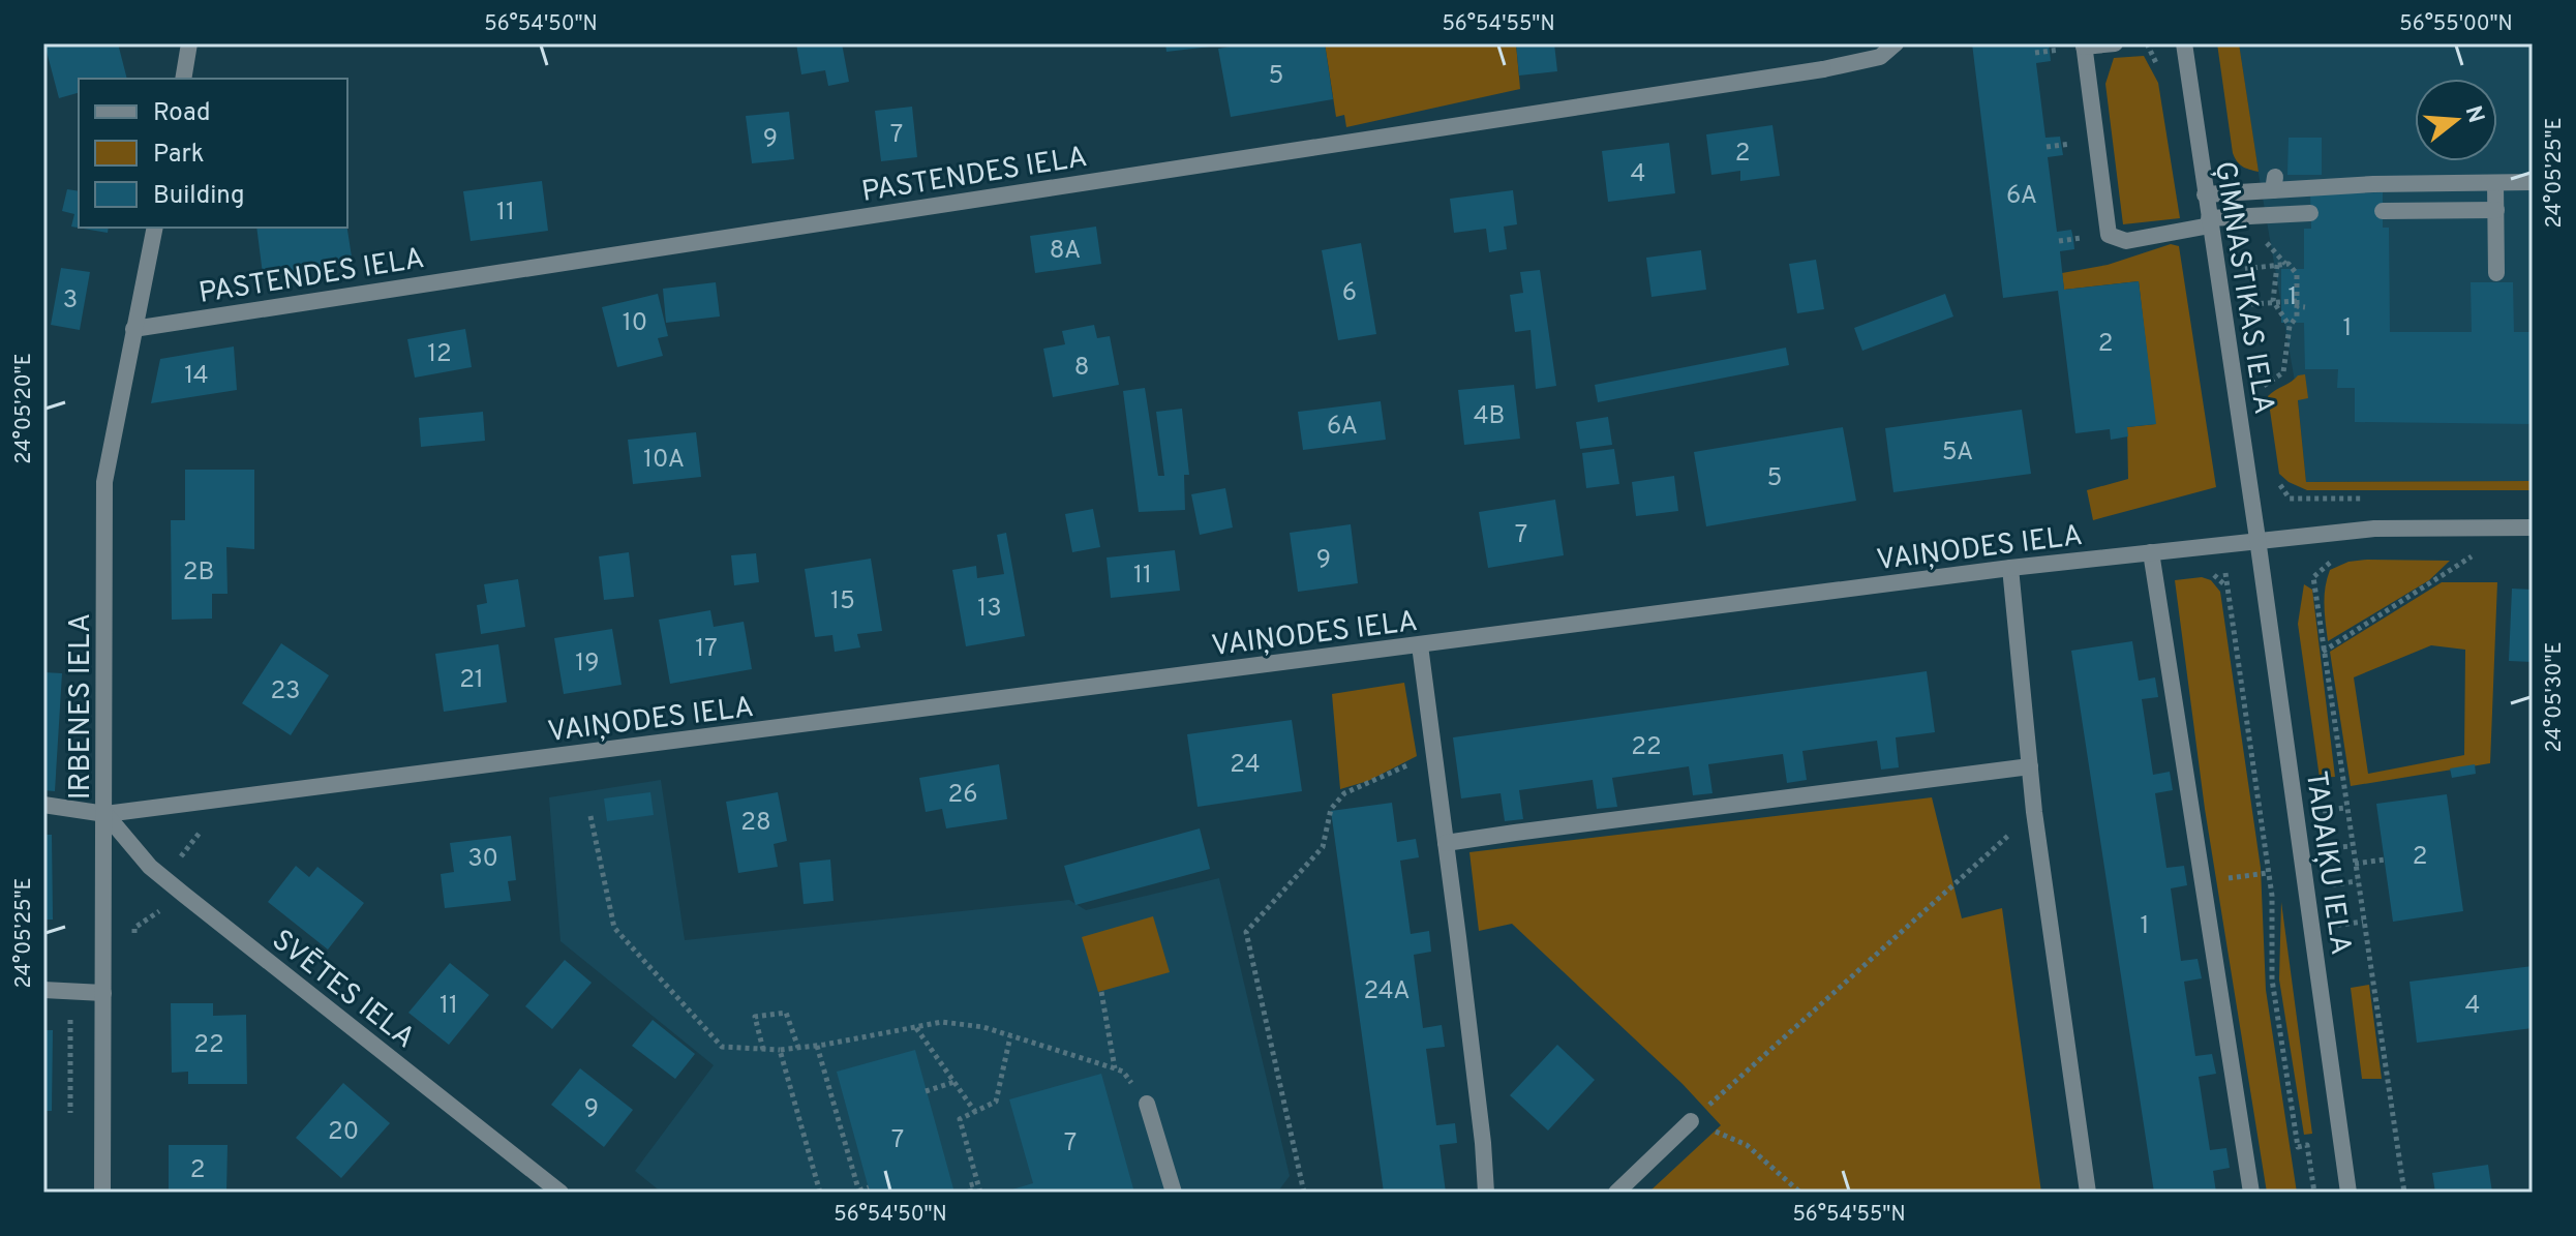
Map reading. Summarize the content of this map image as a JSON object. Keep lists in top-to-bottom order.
{
  "streets": {
    "street": [
      "PASTENDES IELA",
      "ĢIMNASTIKAS IELA",
      "VAIŅODES IELA",
      "IRBENES IELA",
      "TADAIĶU IELA",
      "SVĒTES IELA"
    ]
  },
  "crossings": [
    ["PASTENDES IELA", "IRBENES IELA"],
    ["ĢIMNASTIKAS IELA", "VAIŅODES IELA"],
    ["ĢIMNASTIKAS IELA", "TADAIĶU IELA"],
    ["VAIŅODES IELA", "IRBENES IELA"],
    ["VAIŅODES IELA", "TADAIĶU IELA"],
    ["VAIŅODES IELA", "SVĒTES IELA"],
    ["IRBENES IELA", "SVĒTES IELA"]
  ],
  "house_numbers": [
    "5",
    "7",
    "9",
    "2",
    "4",
    "6A",
    "11",
    "8A",
    "6",
    "1",
    "3",
    "10",
    "1",
    "2",
    "12",
    "8",
    "14",
    "4B",
    "6A",
    "5A",
    "10A",
    "5",
    "7",
    "9",
    "2B",
    "11",
    "15",
    "13",
    "17",
    "19",
    "21",
    "23",
    "22",
    "24",
    "26",
    "28",
    "2",
    "30",
    "1",
    "24A",
    "11",
    "4",
    "22",
    "9",
    "20",
    "7",
    "7",
    "2"
  ],
  "legend": ["Road", "Park", "Building"],
  "north": "right",
  "coordinates": [
    "56°54'50\"N",
    "56°54'55\"N",
    "56°55'00\"N",
    "24°05'25\"E",
    "24°05'20\"E",
    "24°05'30\"E"
  ]
}
